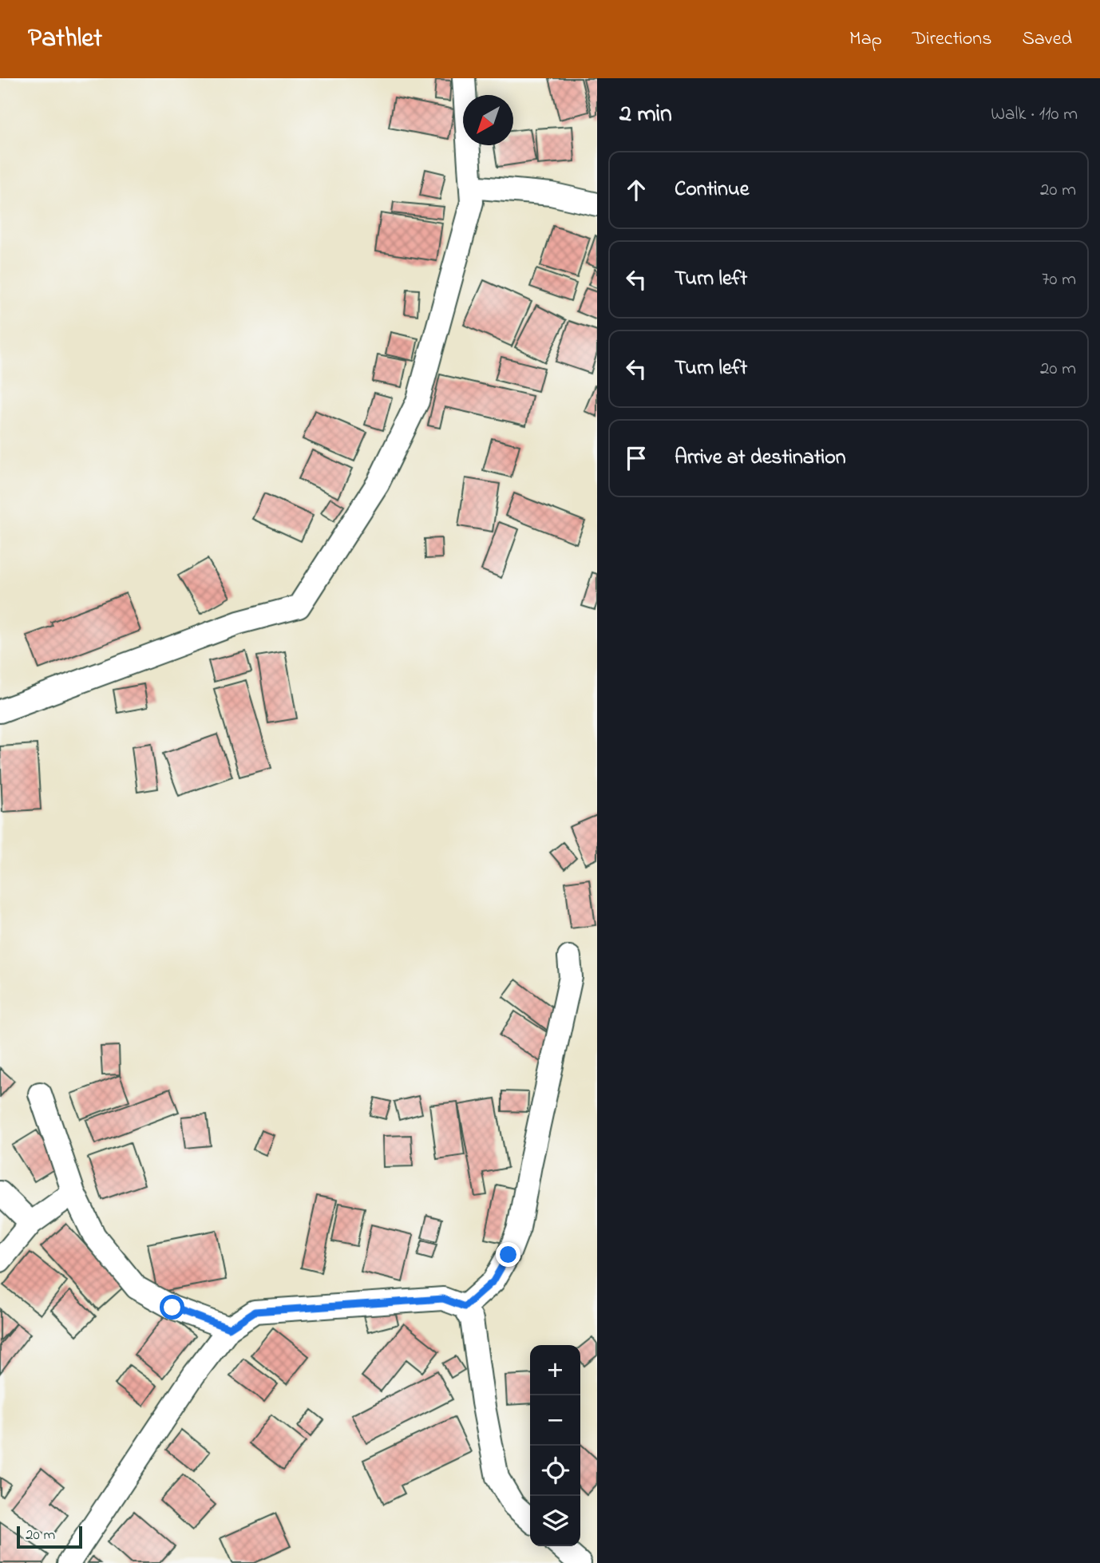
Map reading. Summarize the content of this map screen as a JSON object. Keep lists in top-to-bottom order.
{
  "scale_bar": "20 m",
  "north": "bottom left",
  "page": {
    "header": "Pathlet",
    "nav": ["Map", "Directions", "Saved"],
    "heading": ["2 min", "Walk · 110 m"],
    "list": [
      ["Continue", "20 m"],
      ["Turn left", "70 m"],
      ["Turn left", "20 m"],
      "Arrive at destination"
    ],
    "map_buttons": ["+", "−"],
    "scale": "20 m"
  }
}
